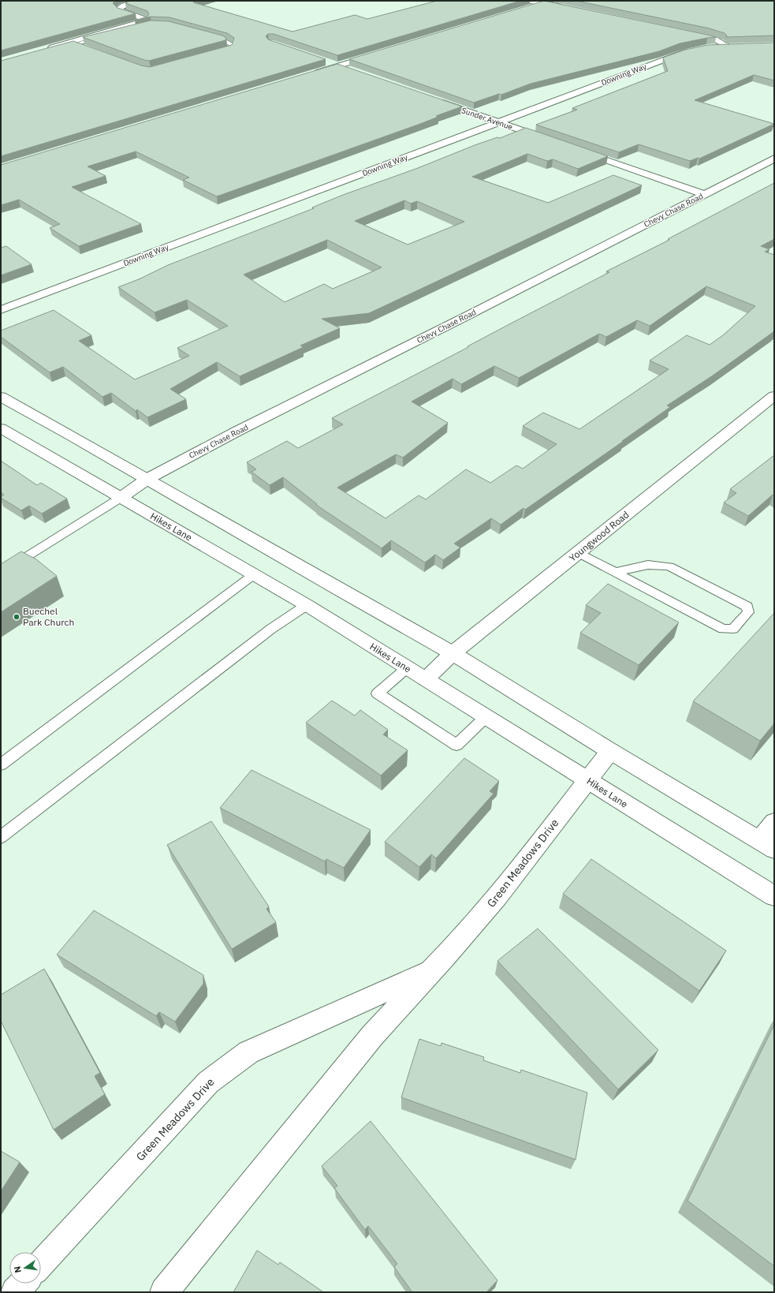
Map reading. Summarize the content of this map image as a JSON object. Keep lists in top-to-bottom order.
{
  "streets": {
    "street": [
      "Downing Way",
      "Sunder Avenue",
      "Chevy Chase Road",
      "Hikes Lane",
      "Youngwood Road",
      "Green Meadows Drive"
    ]
  },
  "crossings": [
    ["Downing Way", "Sunder Avenue"],
    ["Chevy Chase Road", "Hikes Lane"],
    ["Hikes Lane", "Youngwood Road"],
    ["Hikes Lane", "Green Meadows Drive"]
  ],
  "places": ["Buechel Park Church"],
  "north": "left"
}
